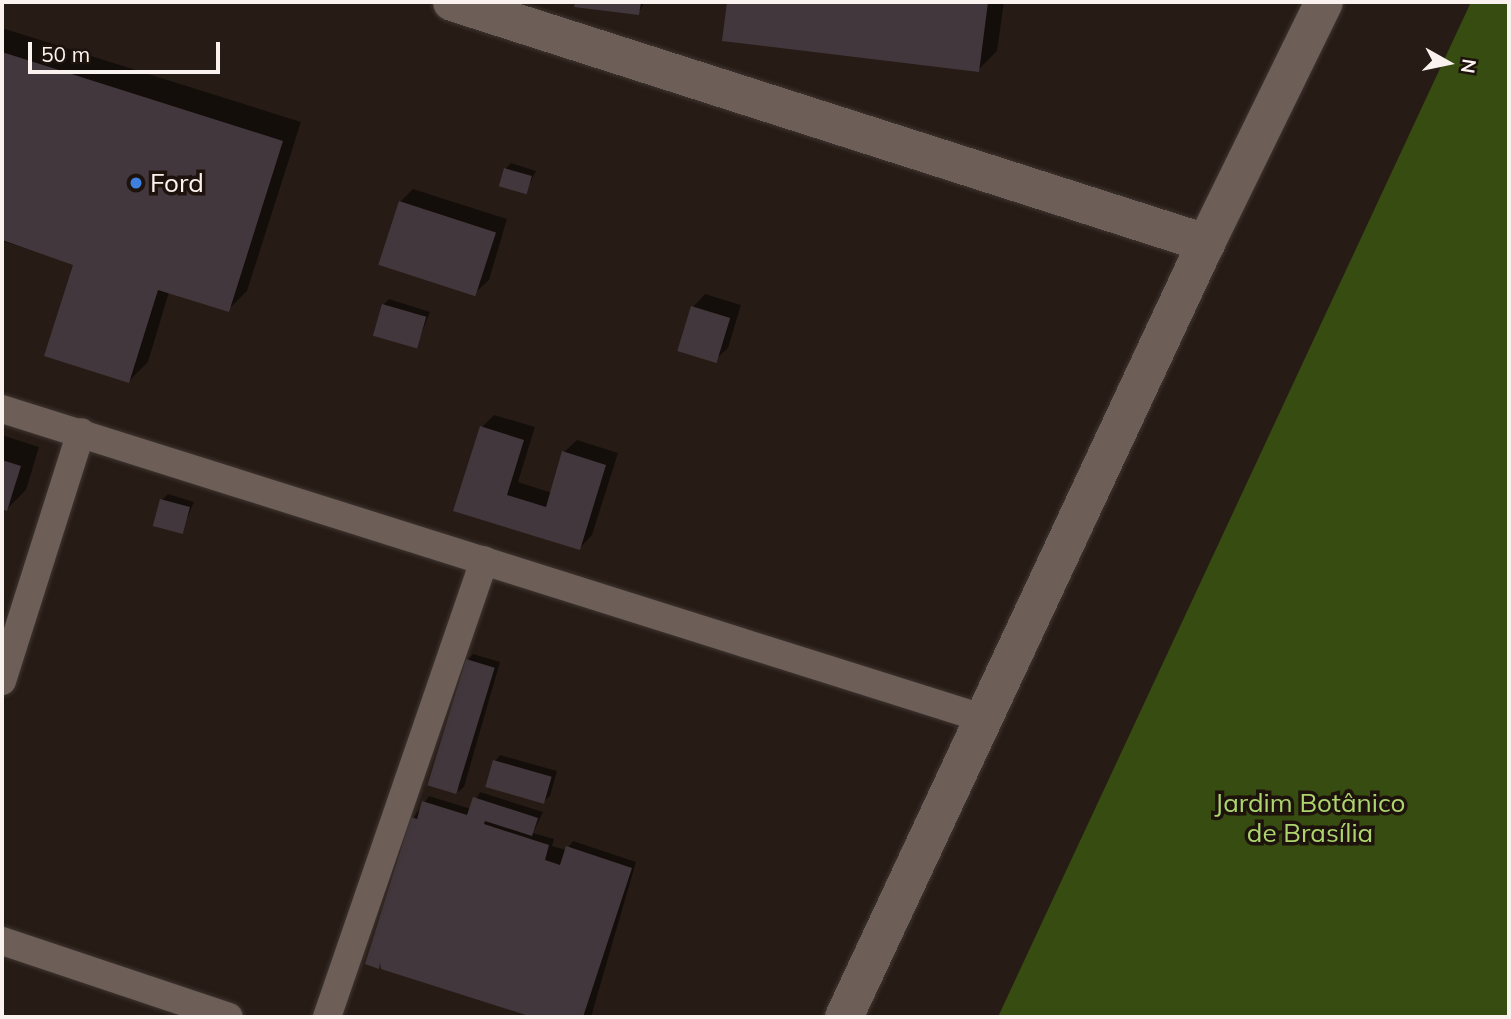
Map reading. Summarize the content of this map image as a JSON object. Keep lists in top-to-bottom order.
{
  "parks": ["Jardim Botânico de Brasília"],
  "places": ["Ford"],
  "scale_bar": "50 m",
  "north": "right"
}
